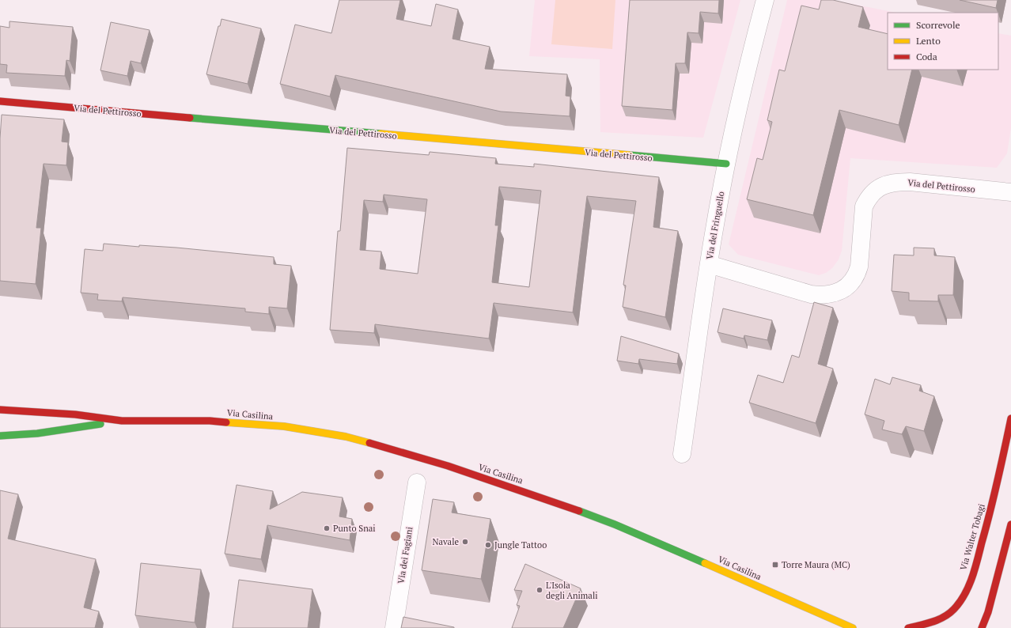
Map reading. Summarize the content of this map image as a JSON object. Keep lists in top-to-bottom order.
{
  "streets": {
    "street": [
      "Via del Pettirosso",
      "Via del Fringuello",
      "Via Casilina",
      "Via Walter Tobagi",
      "Via dei Fagiani"
    ]
  },
  "crossings": [
    ["Via del Pettirosso", "Via del Fringuello"]
  ],
  "places": {
    "other": [
      "Punto Snai",
      "Navale",
      "Jungle Tattoo",
      "L'Isola degli Animali"
    ],
    "transit": ["Torre Maura (MC)"]
  },
  "legend": ["Scorrevole", "Lento", "Coda"]
}
